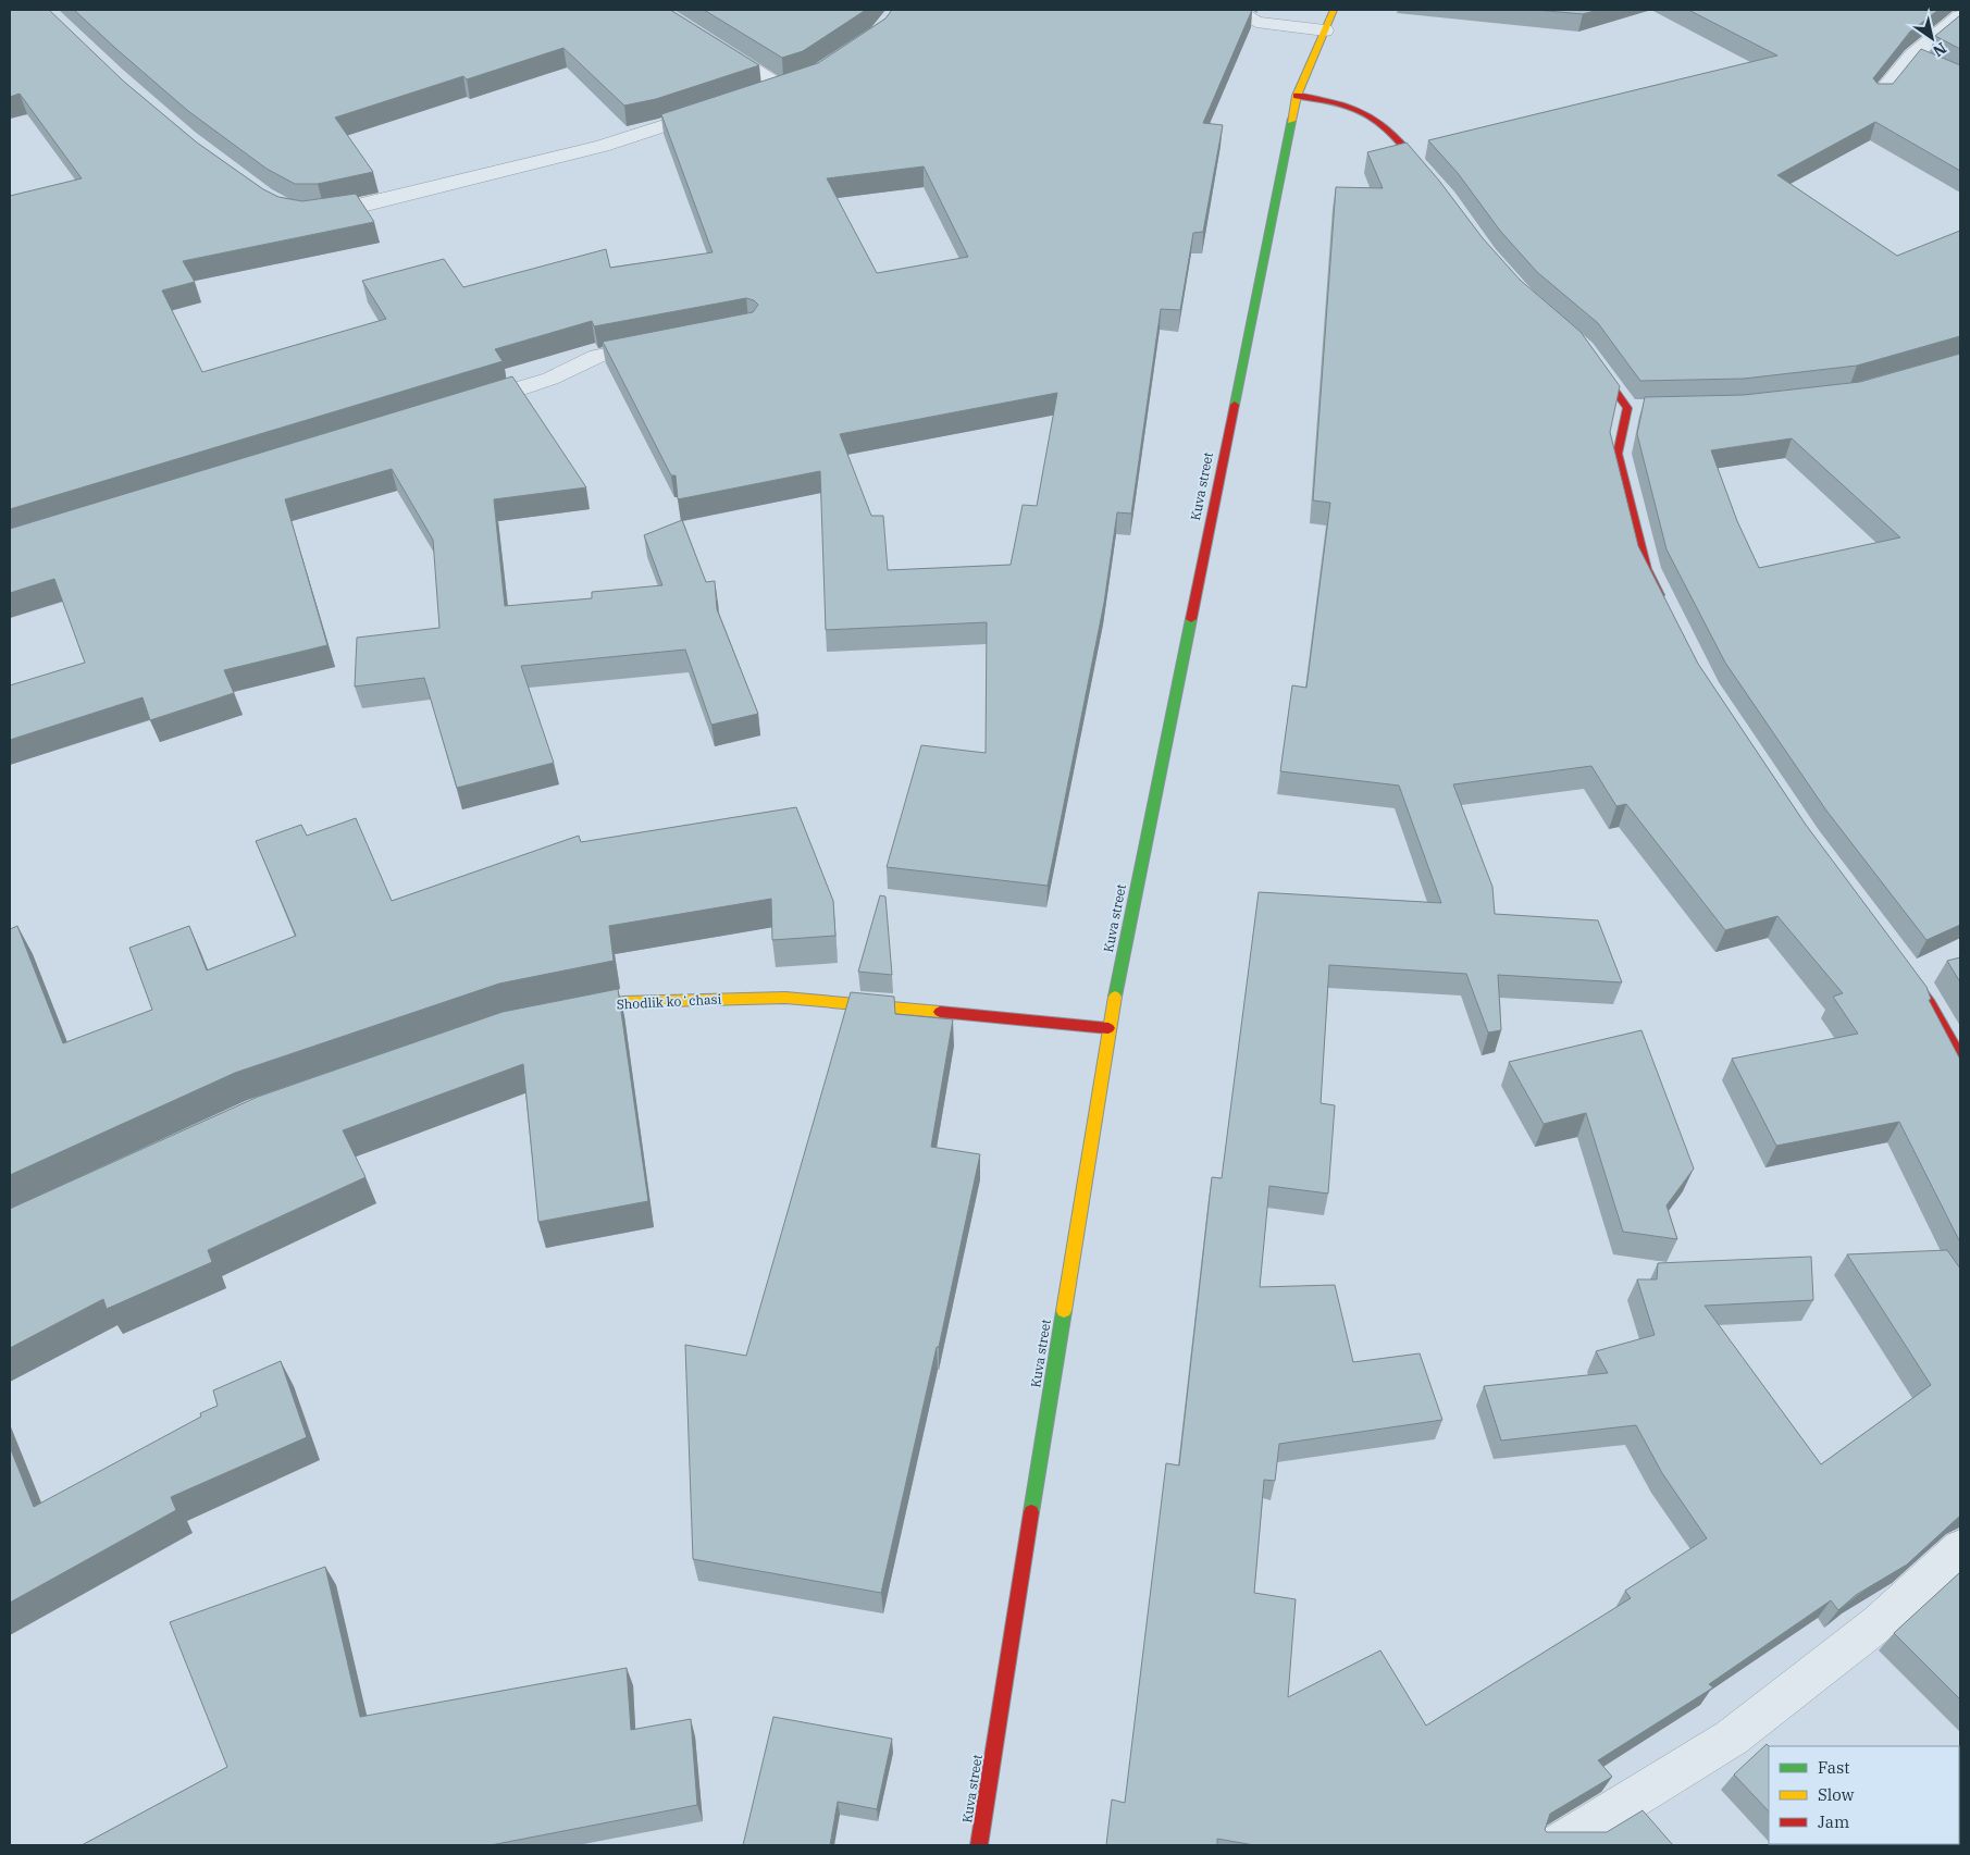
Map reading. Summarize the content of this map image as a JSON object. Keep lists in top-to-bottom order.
{
  "streets": {
    "main road": ["Kuva street", "Shodlik koʻchasi"]
  },
  "crossings": [
    ["Kuva street", "Shodlik koʻchasi"]
  ],
  "legend": ["Fast", "Slow", "Jam"],
  "north": "bottom right"
}
